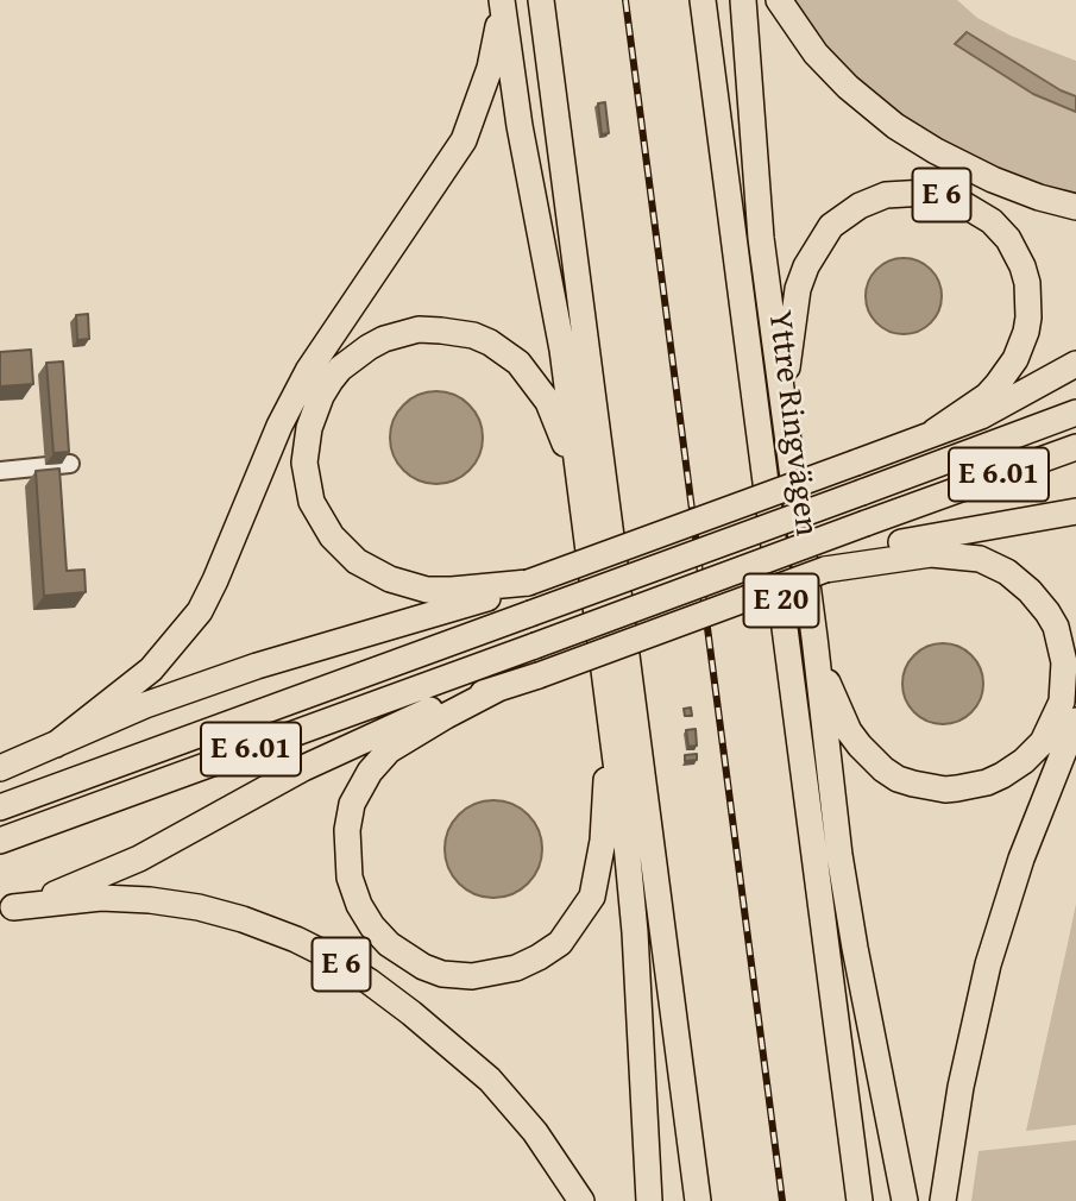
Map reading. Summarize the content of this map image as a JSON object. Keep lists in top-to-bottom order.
{
  "streets": {
    "highway": [
      "E 6",
      "Yttre Ringvägen",
      "E 6.01",
      "E 20"
    ]
  }
}
